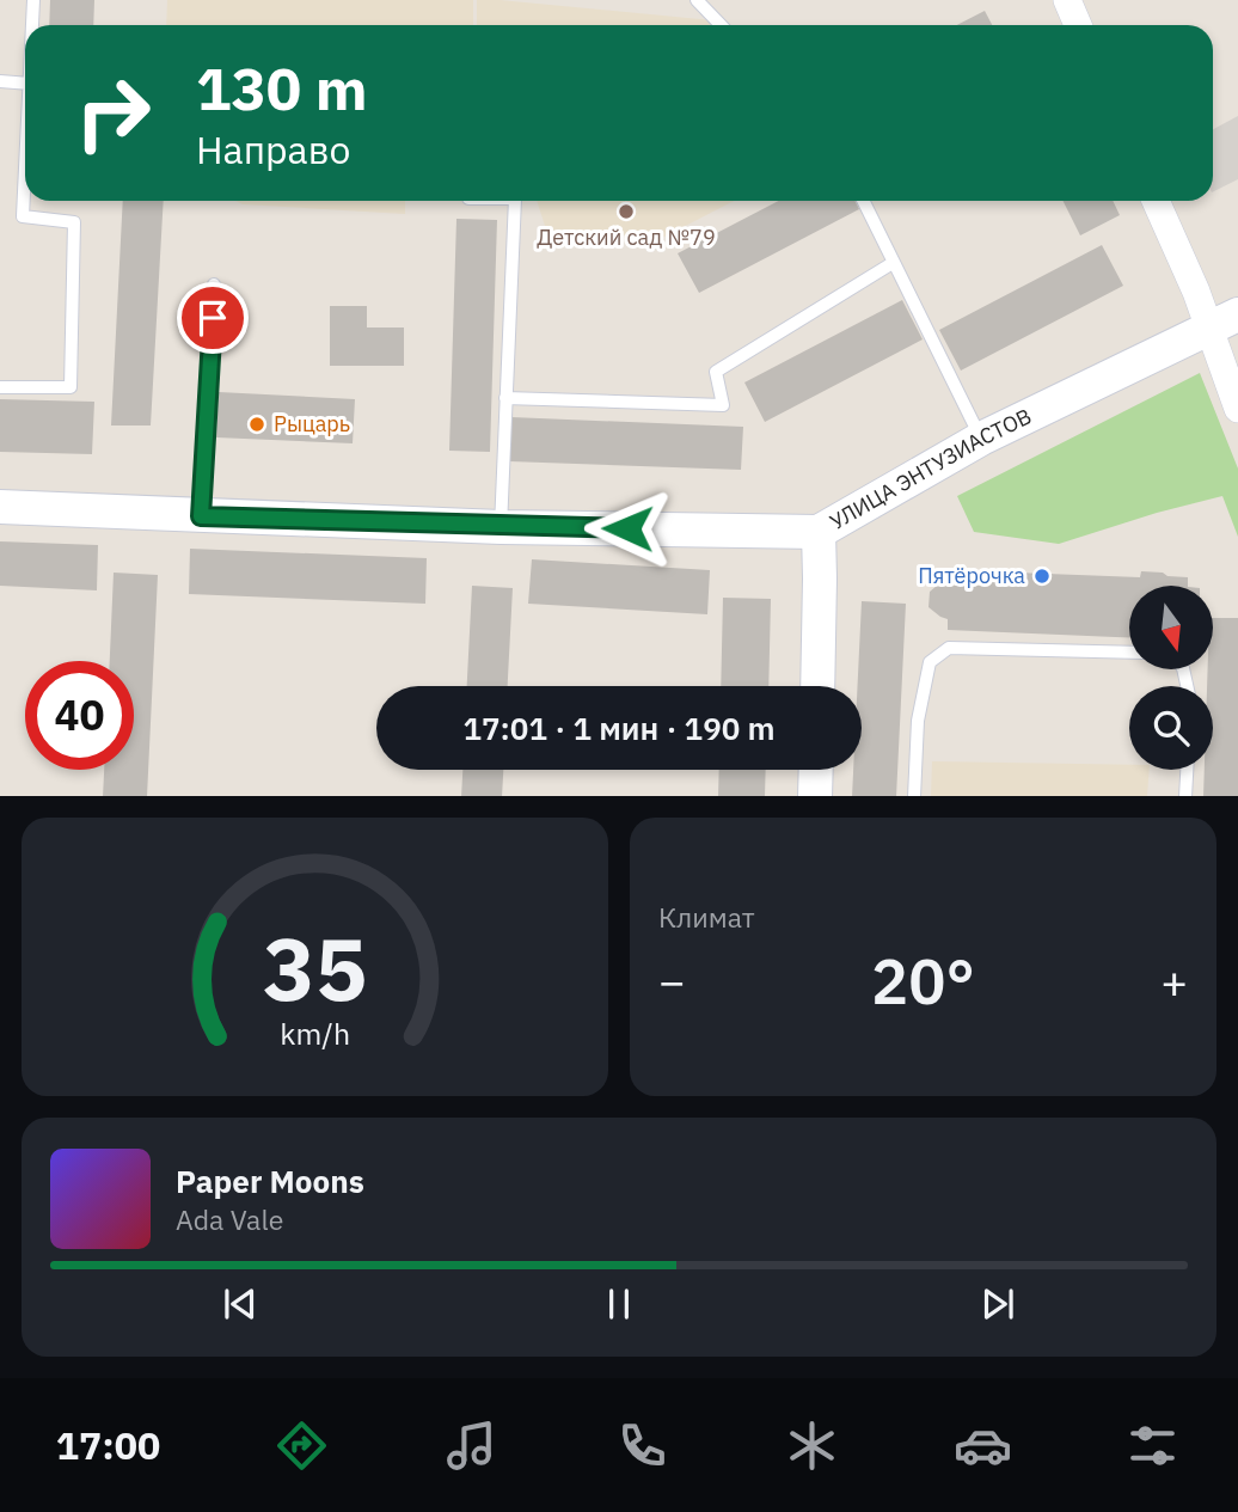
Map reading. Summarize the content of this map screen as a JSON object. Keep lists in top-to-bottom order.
{
  "streets": {
    "street": ["УЛИЦА ЭНТУЗИАСТОВ"]
  },
  "places": ["Детский сад №79", "Рыцарь", "Пятёрочка"],
  "north": "bottom",
  "page": {
    "turn": ["130 m", "Направо"],
    "limit": "40",
    "trip": "17:01 · 1 мин · 190 m",
    "tile": "Климат",
    "heat": ["−", "20°", "+"],
    "song": ["Paper Moons", "Ada Vale"],
    "tabs": "17:00",
    "gauge": ["35", "km/h"]
  }
}
